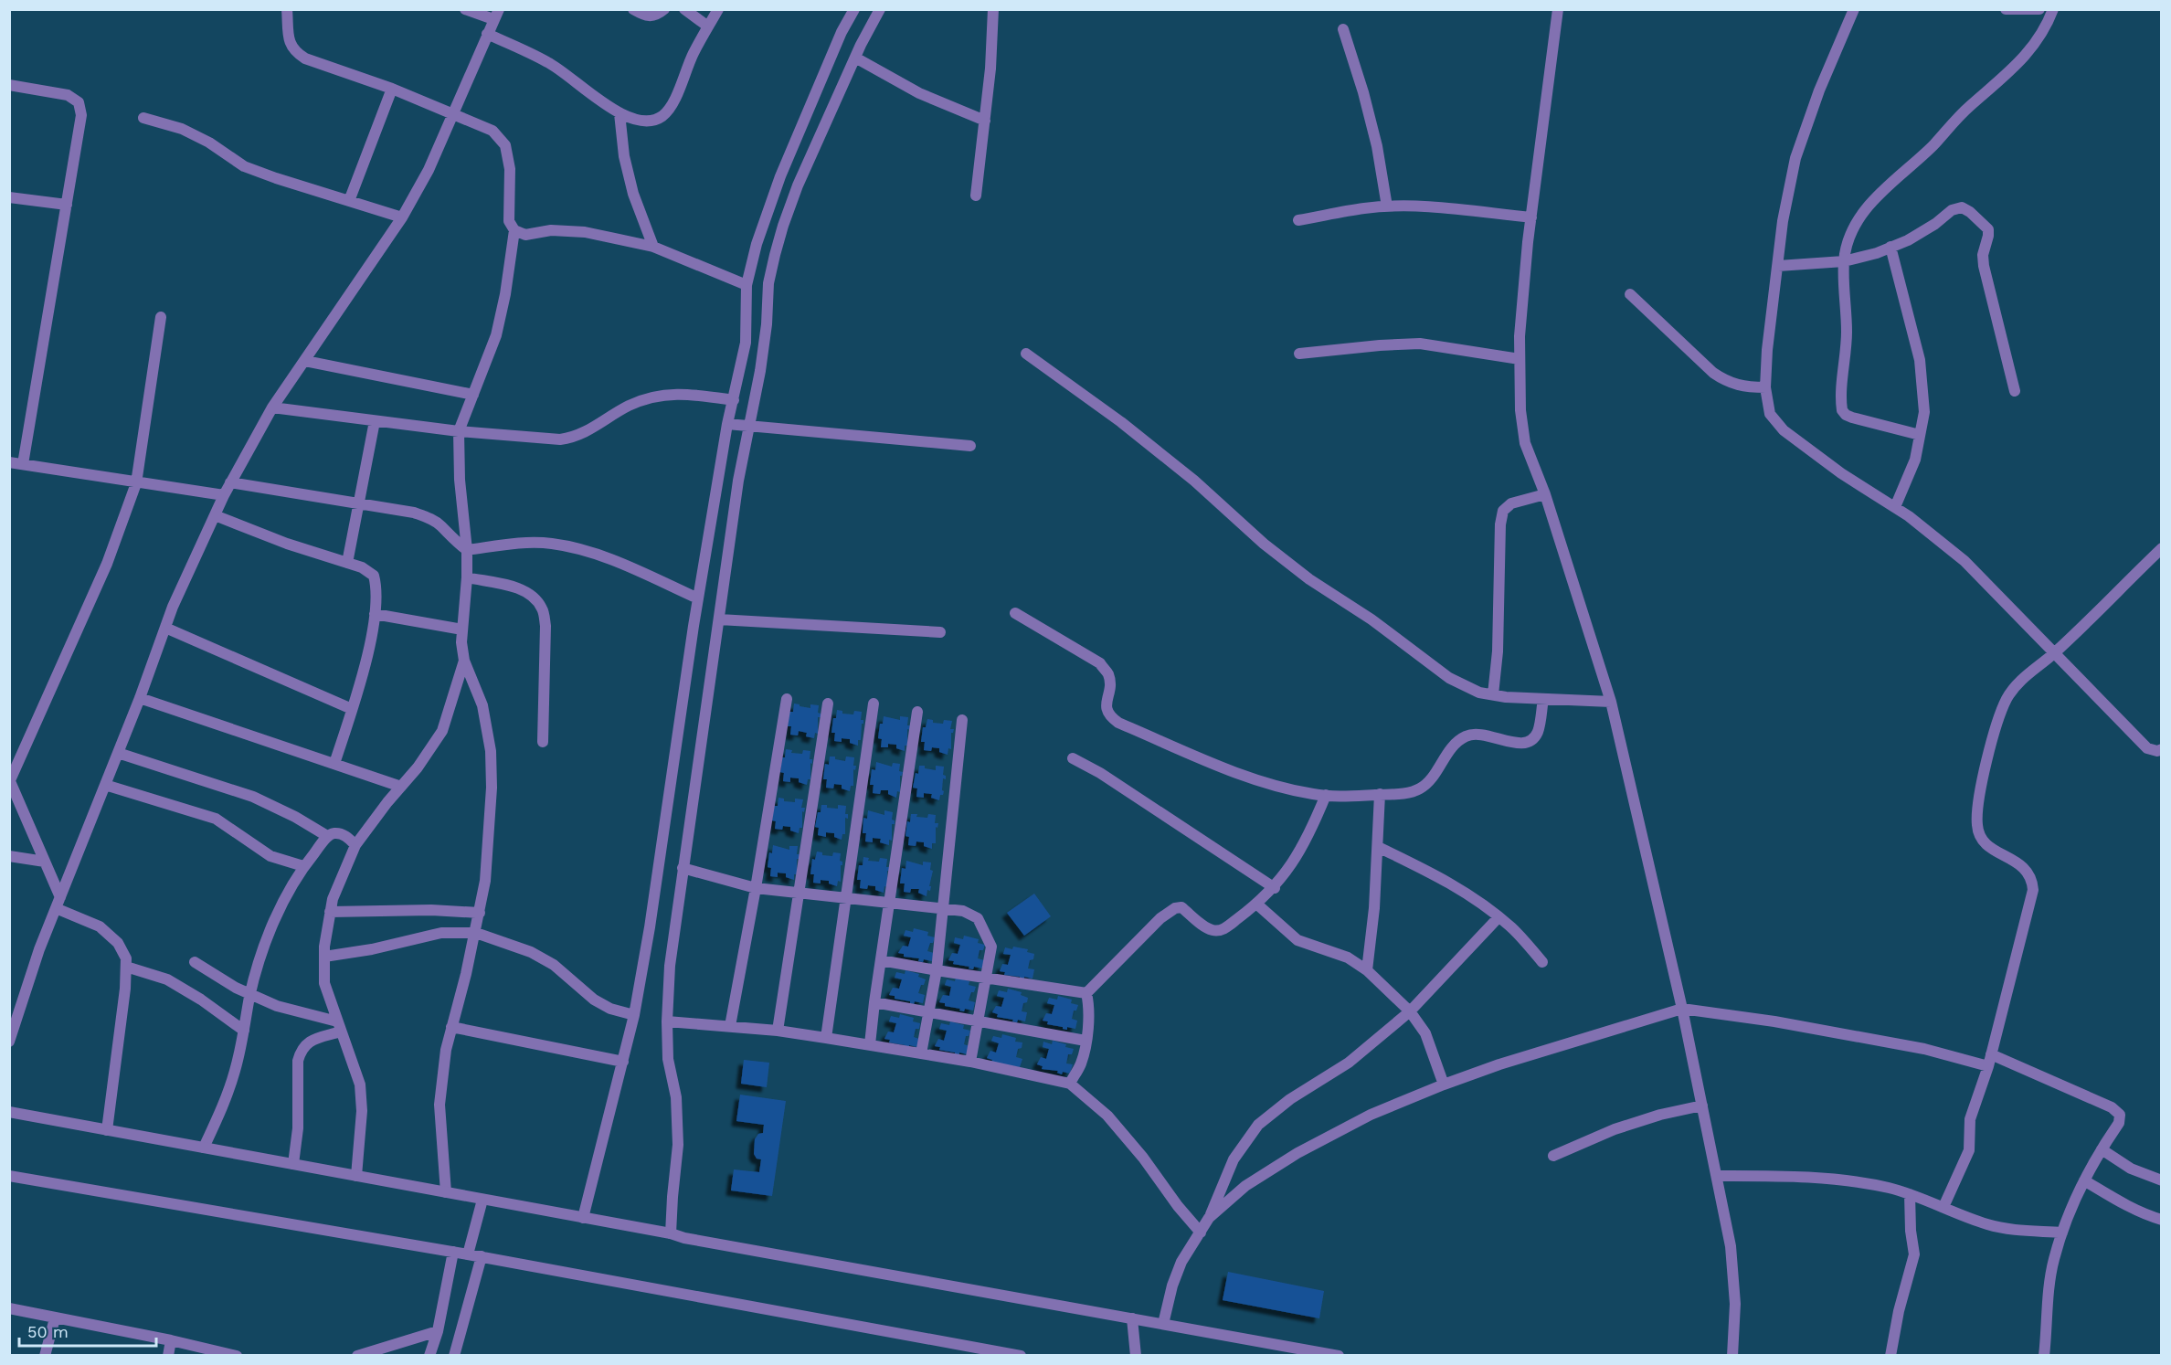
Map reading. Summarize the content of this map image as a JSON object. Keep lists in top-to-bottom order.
{
  "scale_bar": "50 m"
}
